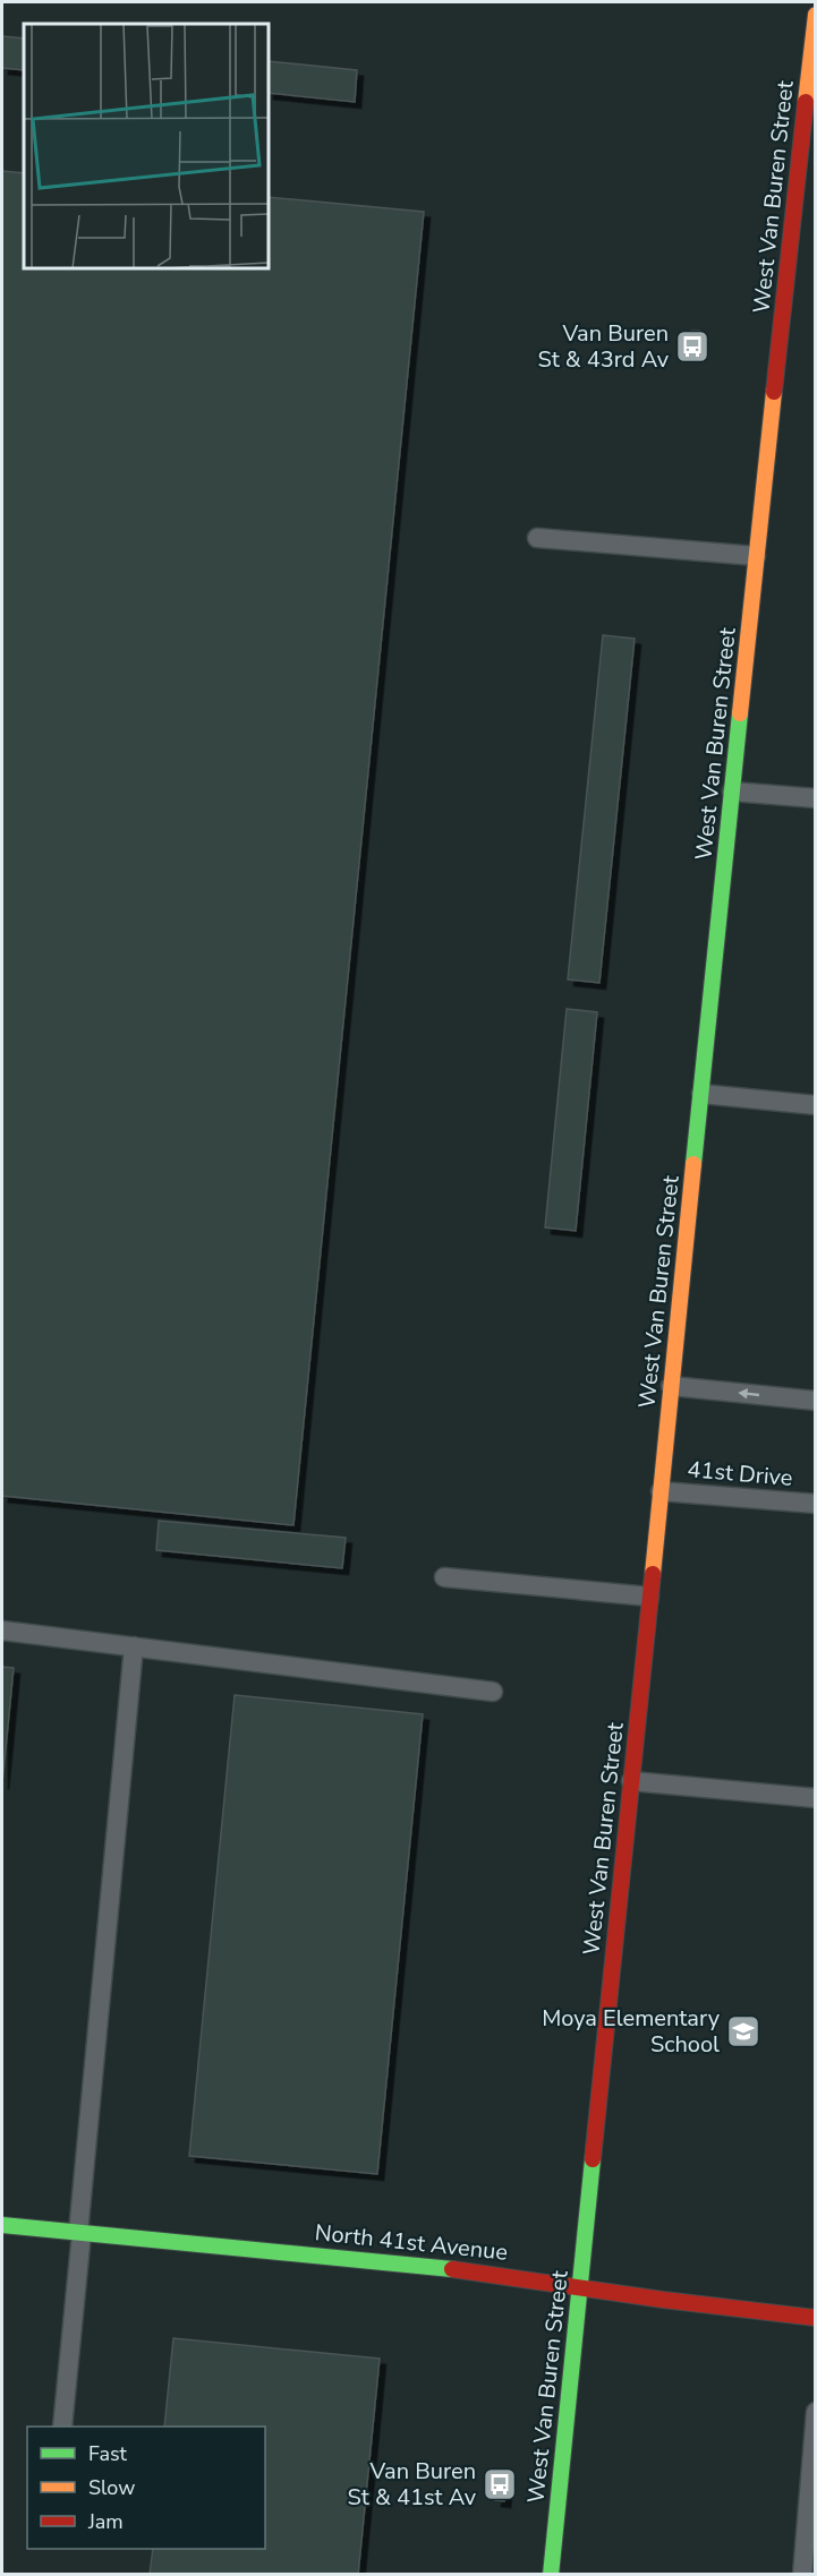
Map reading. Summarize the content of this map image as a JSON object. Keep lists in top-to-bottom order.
{
  "streets": {
    "main road": ["West Van Buren Street", "North 41st Avenue"],
    "lane": ["41st Drive"]
  },
  "crossings": [
    ["West Van Buren Street", "41st Drive"],
    ["West Van Buren Street", "North 41st Avenue"]
  ],
  "places": {
    "bus stop": ["Van Buren St & 43rd Av", "Van Buren St & 41st Av"],
    "school or university": ["Moya Elementary School"]
  },
  "legend": ["Fast", "Slow", "Jam"]
}
